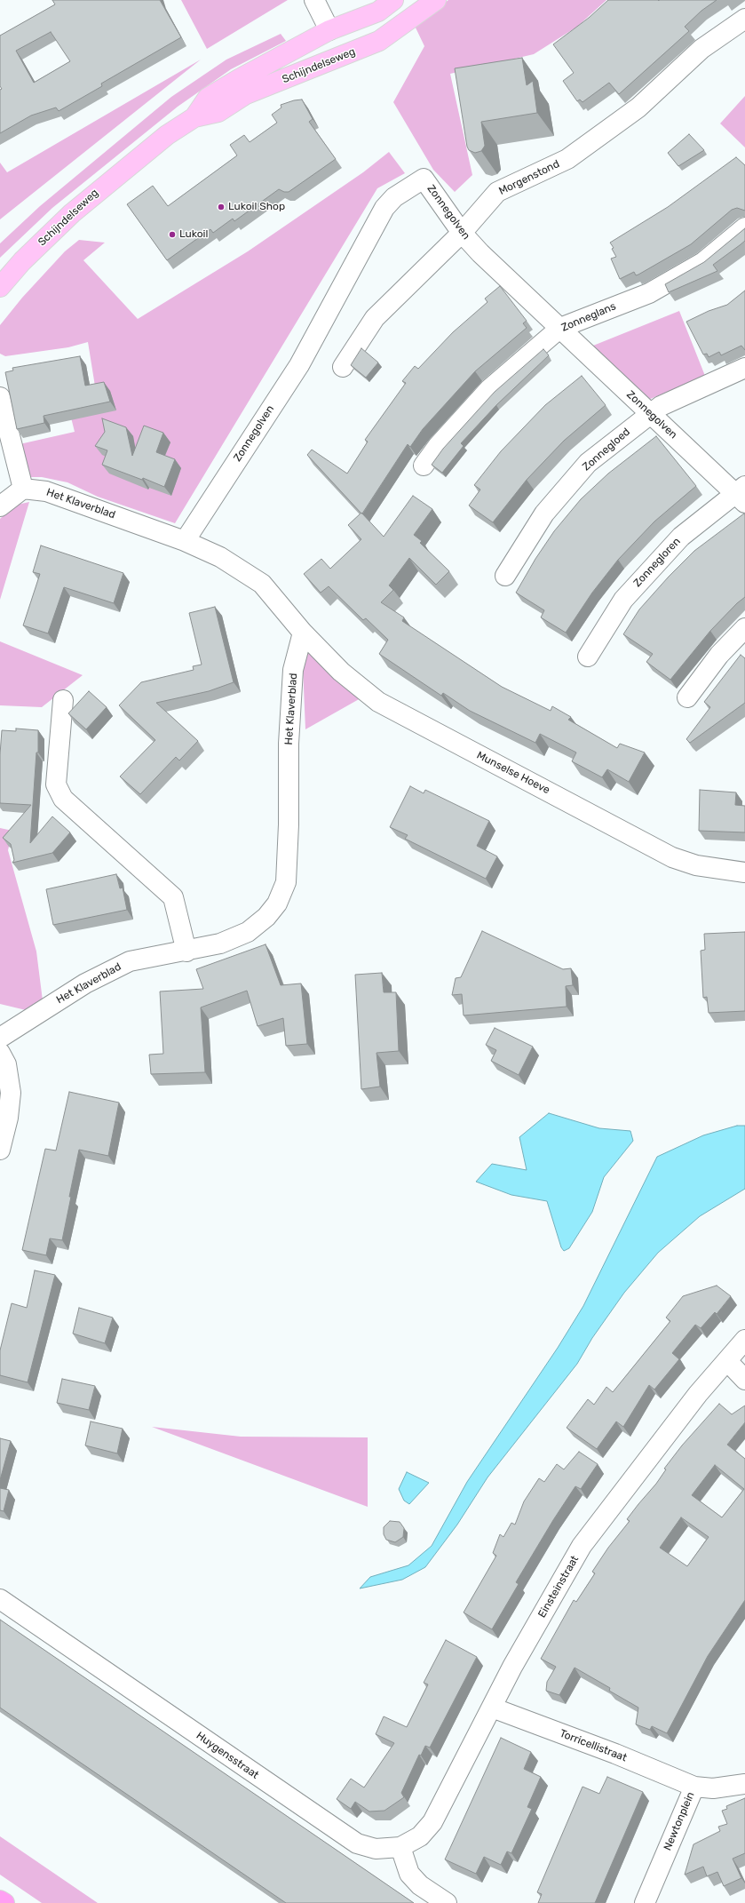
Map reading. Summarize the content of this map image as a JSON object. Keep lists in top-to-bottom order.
{
  "streets": {
    "main road": ["Schijndelseweg"],
    "street": [
      "Morgenstond",
      "Zonnegolven",
      "Zonneglans",
      "Zonnegloed",
      "Het Klaverblad",
      "Zonnegloren",
      "Munselse Hoeve",
      "Einsteinstraat",
      "Torricellistraat",
      "Huygensstraat",
      "Newtonplein"
    ]
  },
  "crossings": [
    ["Morgenstond", "Zonnegolven"],
    ["Zonnegolven", "Zonneglans"],
    ["Zonnegolven", "Zonnegloed"],
    ["Zonnegolven", "Het Klaverblad"],
    ["Zonnegolven", "Zonnegloren"],
    ["Het Klaverblad", "Munselse Hoeve"],
    ["Einsteinstraat", "Torricellistraat"],
    ["Einsteinstraat", "Huygensstraat"],
    ["Torricellistraat", "Newtonplein"]
  ],
  "places": ["Lukoil Shop", "Lukoil"]
}
